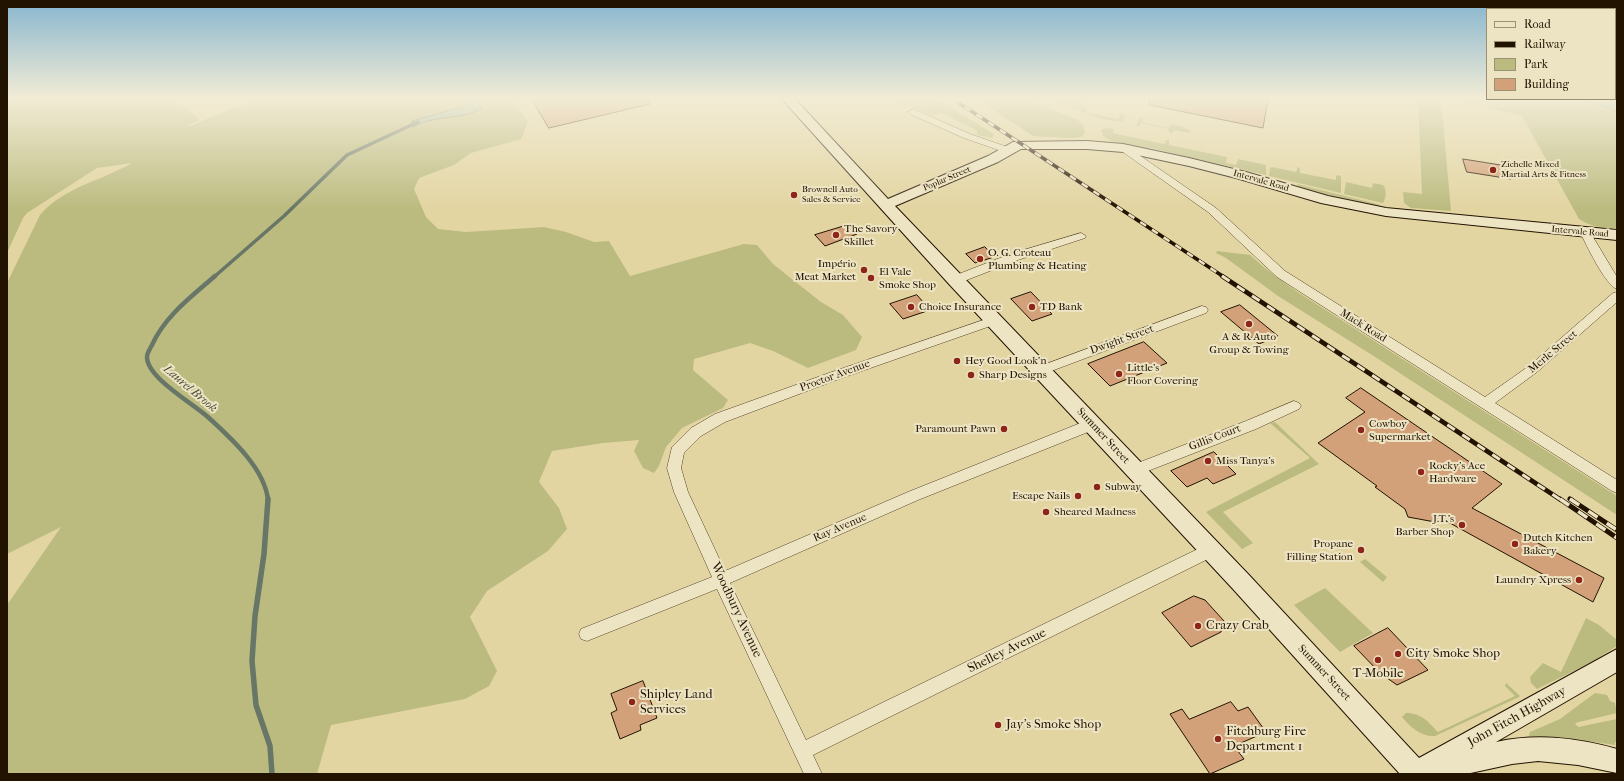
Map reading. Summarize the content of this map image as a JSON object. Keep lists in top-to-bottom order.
{
  "streets": {
    "main road": [
      "Poplar Street",
      "Intervale Road",
      "Summer Street",
      "John Fitch Highway"
    ],
    "street": [
      "Mack Road",
      "Dwight Street",
      "Merle Street",
      "Proctor Avenue",
      "Gillis Court",
      "Ray Avenue",
      "Woodbury Avenue",
      "Shelley Avenue"
    ]
  },
  "crossings": [
    ["Poplar Street", "Intervale Road"],
    ["Poplar Street", "Summer Street"],
    ["Intervale Road", "Mack Road"],
    ["Mack Road", "Merle Street"],
    ["Dwight Street", "Summer Street"],
    ["Proctor Avenue", "Summer Street"],
    ["Proctor Avenue", "Woodbury Avenue"],
    ["Summer Street", "Gillis Court"],
    ["Summer Street", "Ray Avenue"],
    ["Summer Street", "Shelley Avenue"],
    ["Summer Street", "John Fitch Highway"],
    ["Ray Avenue", "Woodbury Avenue"],
    ["Woodbury Avenue", "Shelley Avenue"]
  ],
  "water": ["Laurel Brook"],
  "places": [
    "Zichelle Mixed Martial Arts & Fitness",
    "Brownell Auto Sales & Service",
    "The Savory Skillet",
    "O. G. Croteau Plumbing & Heating",
    "Império Meat Market",
    "El Vale Smoke Shop",
    "Choice Insurance",
    "TD Bank",
    "A & R Auto Group & Towing",
    "Hey Good Look'n",
    "Little's Floor Covering",
    "Sharp Designs",
    "Paramount Pawn",
    "Cowboy Supermarket",
    "Miss Tanya's",
    "Rocky's Ace Hardware",
    "Subway",
    "Escape Nails",
    "Sheared Madness",
    "J.T.'s Barber Shop",
    "Dutch Kitchen Bakery",
    "Propane Filling Station",
    "Laundry Xpress",
    "Crazy Crab",
    "City Smoke Shop",
    "T-Mobile",
    "Shipley Land Services",
    "Jay's Smoke Shop",
    "Fitchburg Fire Department 1"
  ],
  "legend": [
    "Road",
    "Railway",
    "Park",
    "Building"
  ]
}
